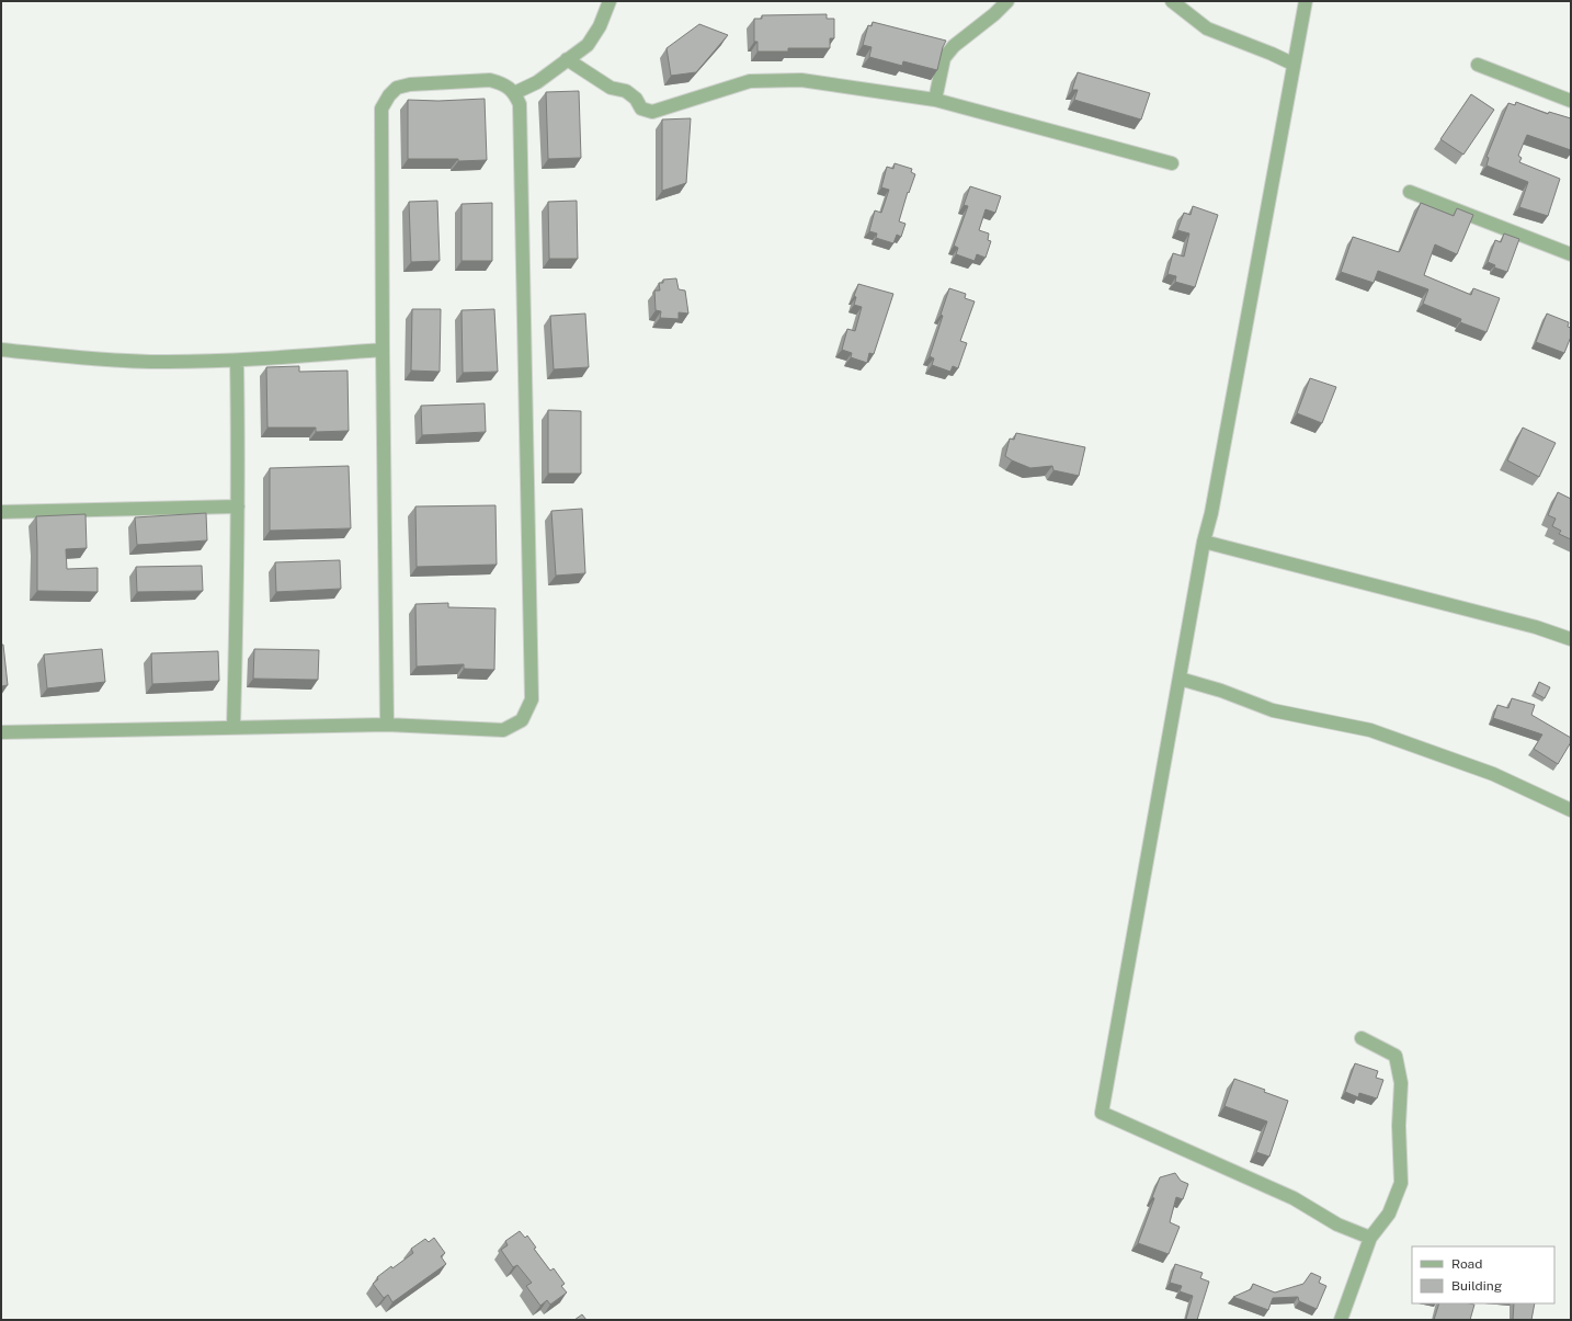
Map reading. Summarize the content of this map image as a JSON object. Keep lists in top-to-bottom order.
{
  "legend": ["Road", "Building"]
}
